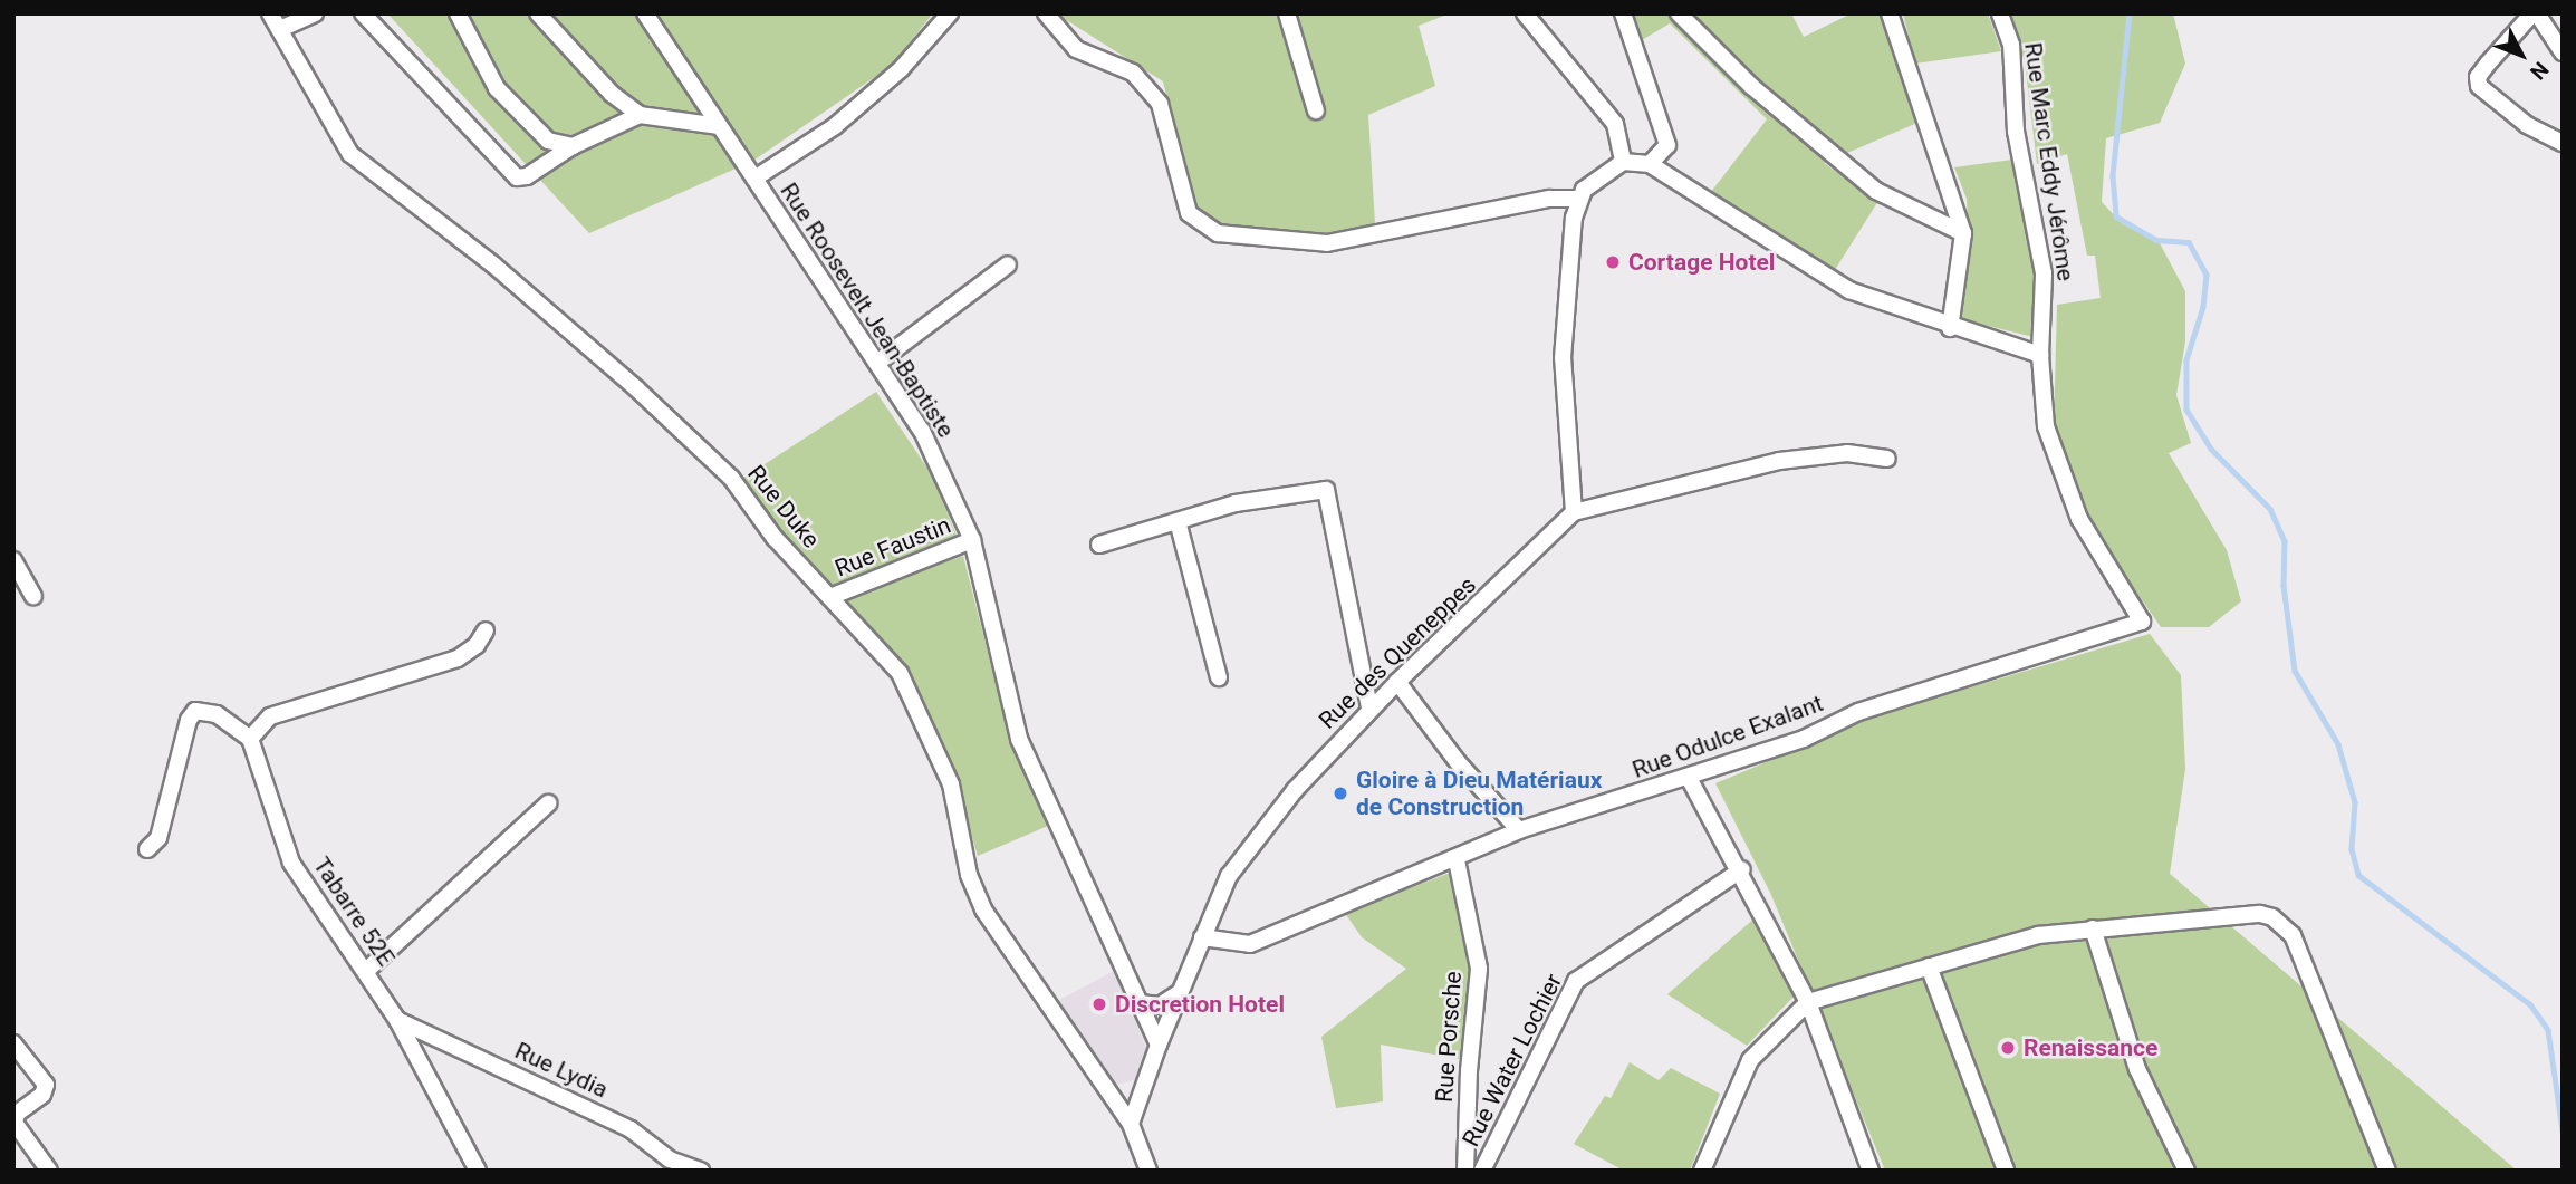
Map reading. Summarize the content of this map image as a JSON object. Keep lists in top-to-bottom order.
{
  "streets": {
    "street": [
      "Rue Marc Eddy Jérôme",
      "Rue Roosevelt Jean-Baptiste",
      "Rue Duke",
      "Rue Faustin",
      "Rue des Queneppes",
      "Rue Odulce Exalant",
      "Tabarre 52E",
      "Rue Porsche",
      "Rue Water Lochier",
      "Rue Lydia"
    ]
  },
  "crossings": [
    ["Rue Marc Eddy Jérôme", "Rue Odulce Exalant"],
    ["Rue Roosevelt Jean-Baptiste", "Rue Faustin"],
    ["Rue Roosevelt Jean-Baptiste", "Rue des Queneppes"],
    ["Rue Duke", "Rue Faustin"],
    ["Rue Duke", "Rue des Queneppes"],
    ["Rue des Queneppes", "Rue Odulce Exalant"],
    ["Rue Odulce Exalant", "Rue Porsche"],
    ["Tabarre 52E", "Rue Lydia"]
  ],
  "places": [
    "Cortage Hotel",
    "Gloire à Dieu Matériaux de Construction",
    "Discretion Hotel",
    "Renaissance"
  ],
  "north": "bottom right"
}
